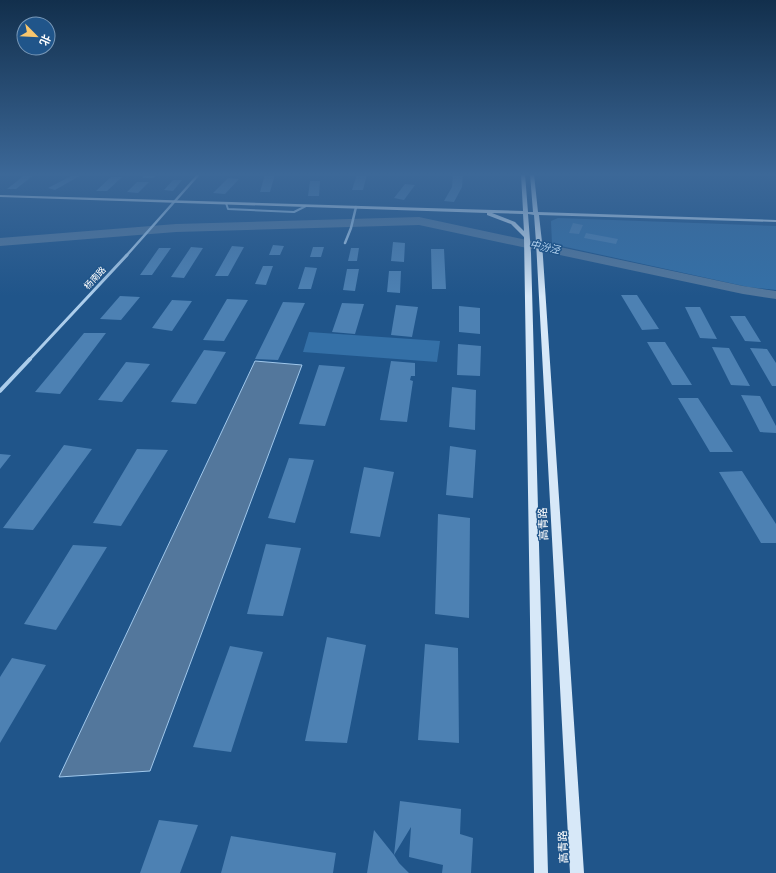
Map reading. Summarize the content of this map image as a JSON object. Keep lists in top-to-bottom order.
{
  "streets": {
    "main road": ["高青路"],
    "street": ["杨南路"]
  },
  "water": ["中汾泾"],
  "north": "bottom right"
}
